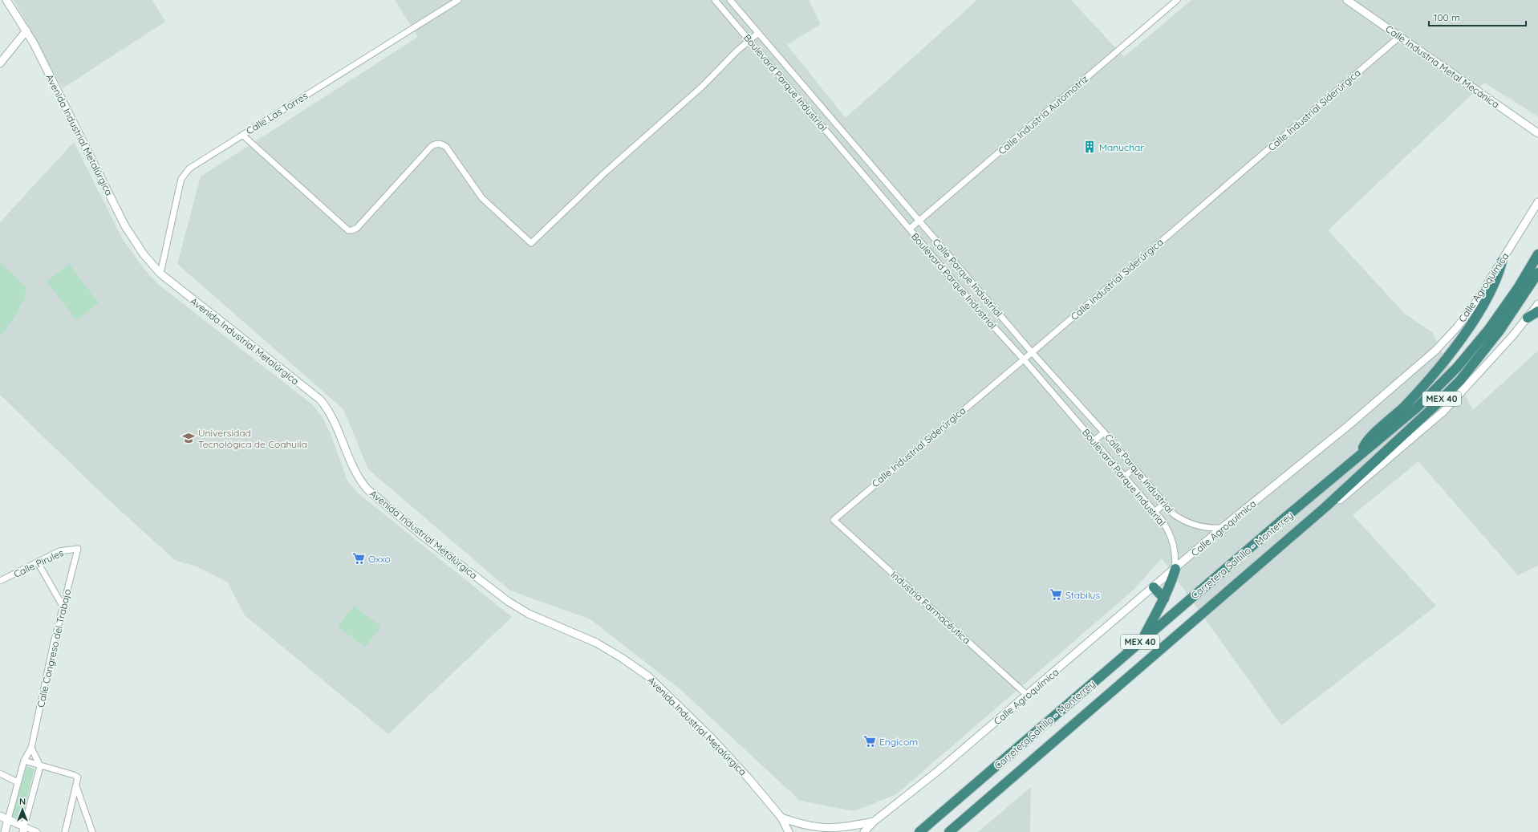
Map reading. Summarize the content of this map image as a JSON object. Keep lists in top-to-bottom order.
{
  "streets": {
    "highway": ["MEX 40", "Carretera Saltillo - Monterrey"],
    "street": [
      "Calle Industria Metal Mecánica",
      "Boulevard Parque Industrial",
      "Calle Industrial Siderúrgica",
      "Calle Las Torres",
      "Calle Industria Automotriz",
      "Avenida Industrial Metalúrgica",
      "Calle Parque Industrial",
      "Calle Agroquímica",
      "Calle Pirules",
      "Industria Farmacéutica",
      "Calle Congreso del Trabajo"
    ]
  },
  "crossings": [
    ["Calle Industria Metal Mecánica", "Calle Industrial Siderúrgica"],
    ["Boulevard Parque Industrial", "Calle Industrial Siderúrgica"],
    ["Boulevard Parque Industrial", "Calle Industria Automotriz"],
    ["Boulevard Parque Industrial", "Calle Agroquímica"],
    ["Calle Industrial Siderúrgica", "Calle Parque Industrial"],
    ["Calle Industrial Siderúrgica", "Industria Farmacéutica"],
    ["Calle Las Torres", "Avenida Industrial Metalúrgica"],
    ["Calle Industria Automotriz", "Calle Parque Industrial"],
    ["Avenida Industrial Metalúrgica", "Calle Agroquímica"],
    ["Calle Parque Industrial", "Calle Agroquímica"],
    ["Calle Agroquímica", "Industria Farmacéutica"],
    ["Calle Pirules", "Calle Congreso del Trabajo"]
  ],
  "places": {
    "building": ["Manuchar"],
    "school or university": ["Universidad Tecnológica de Coahuila"],
    "supermarket": ["Oxxo", "Stabilus", "Engicom"]
  },
  "scale_bar": "100 m",
  "north": "top"
}
